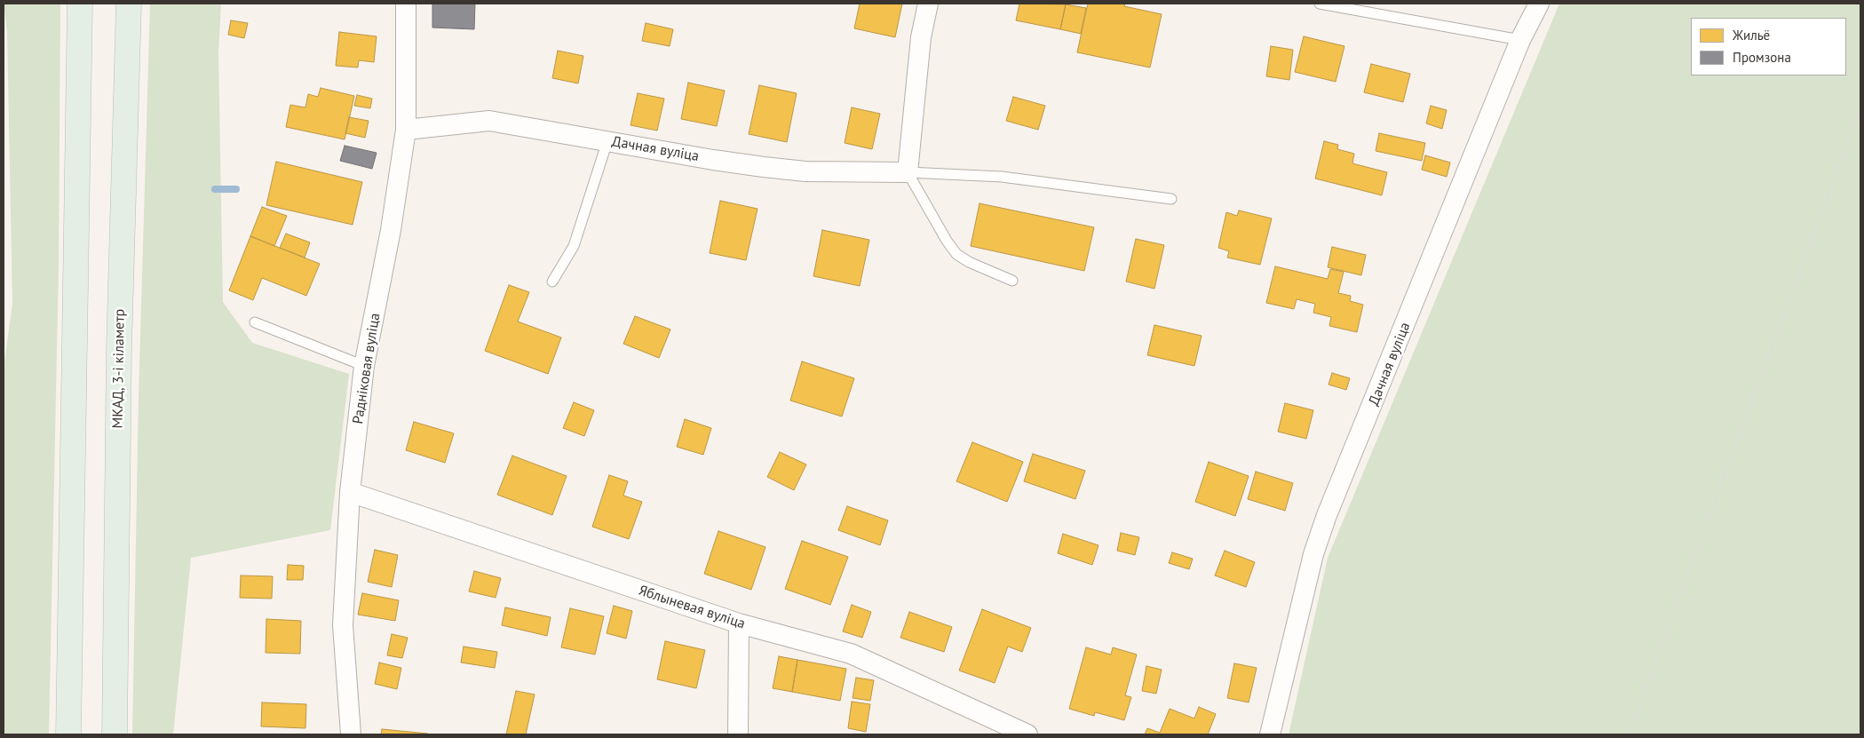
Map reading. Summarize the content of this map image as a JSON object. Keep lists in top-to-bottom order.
{
  "streets": {
    "highway": ["МКАД, 3-і кіламетр"],
    "street": ["Дачная вуліца", "Радніковая вуліца", "Яблыневая вуліца"]
  },
  "crossings": [
    ["Дачная вуліца", "Радніковая вуліца"],
    ["Радніковая вуліца", "Яблыневая вуліца"]
  ],
  "legend": ["Жильё", "Промзона"]
}
